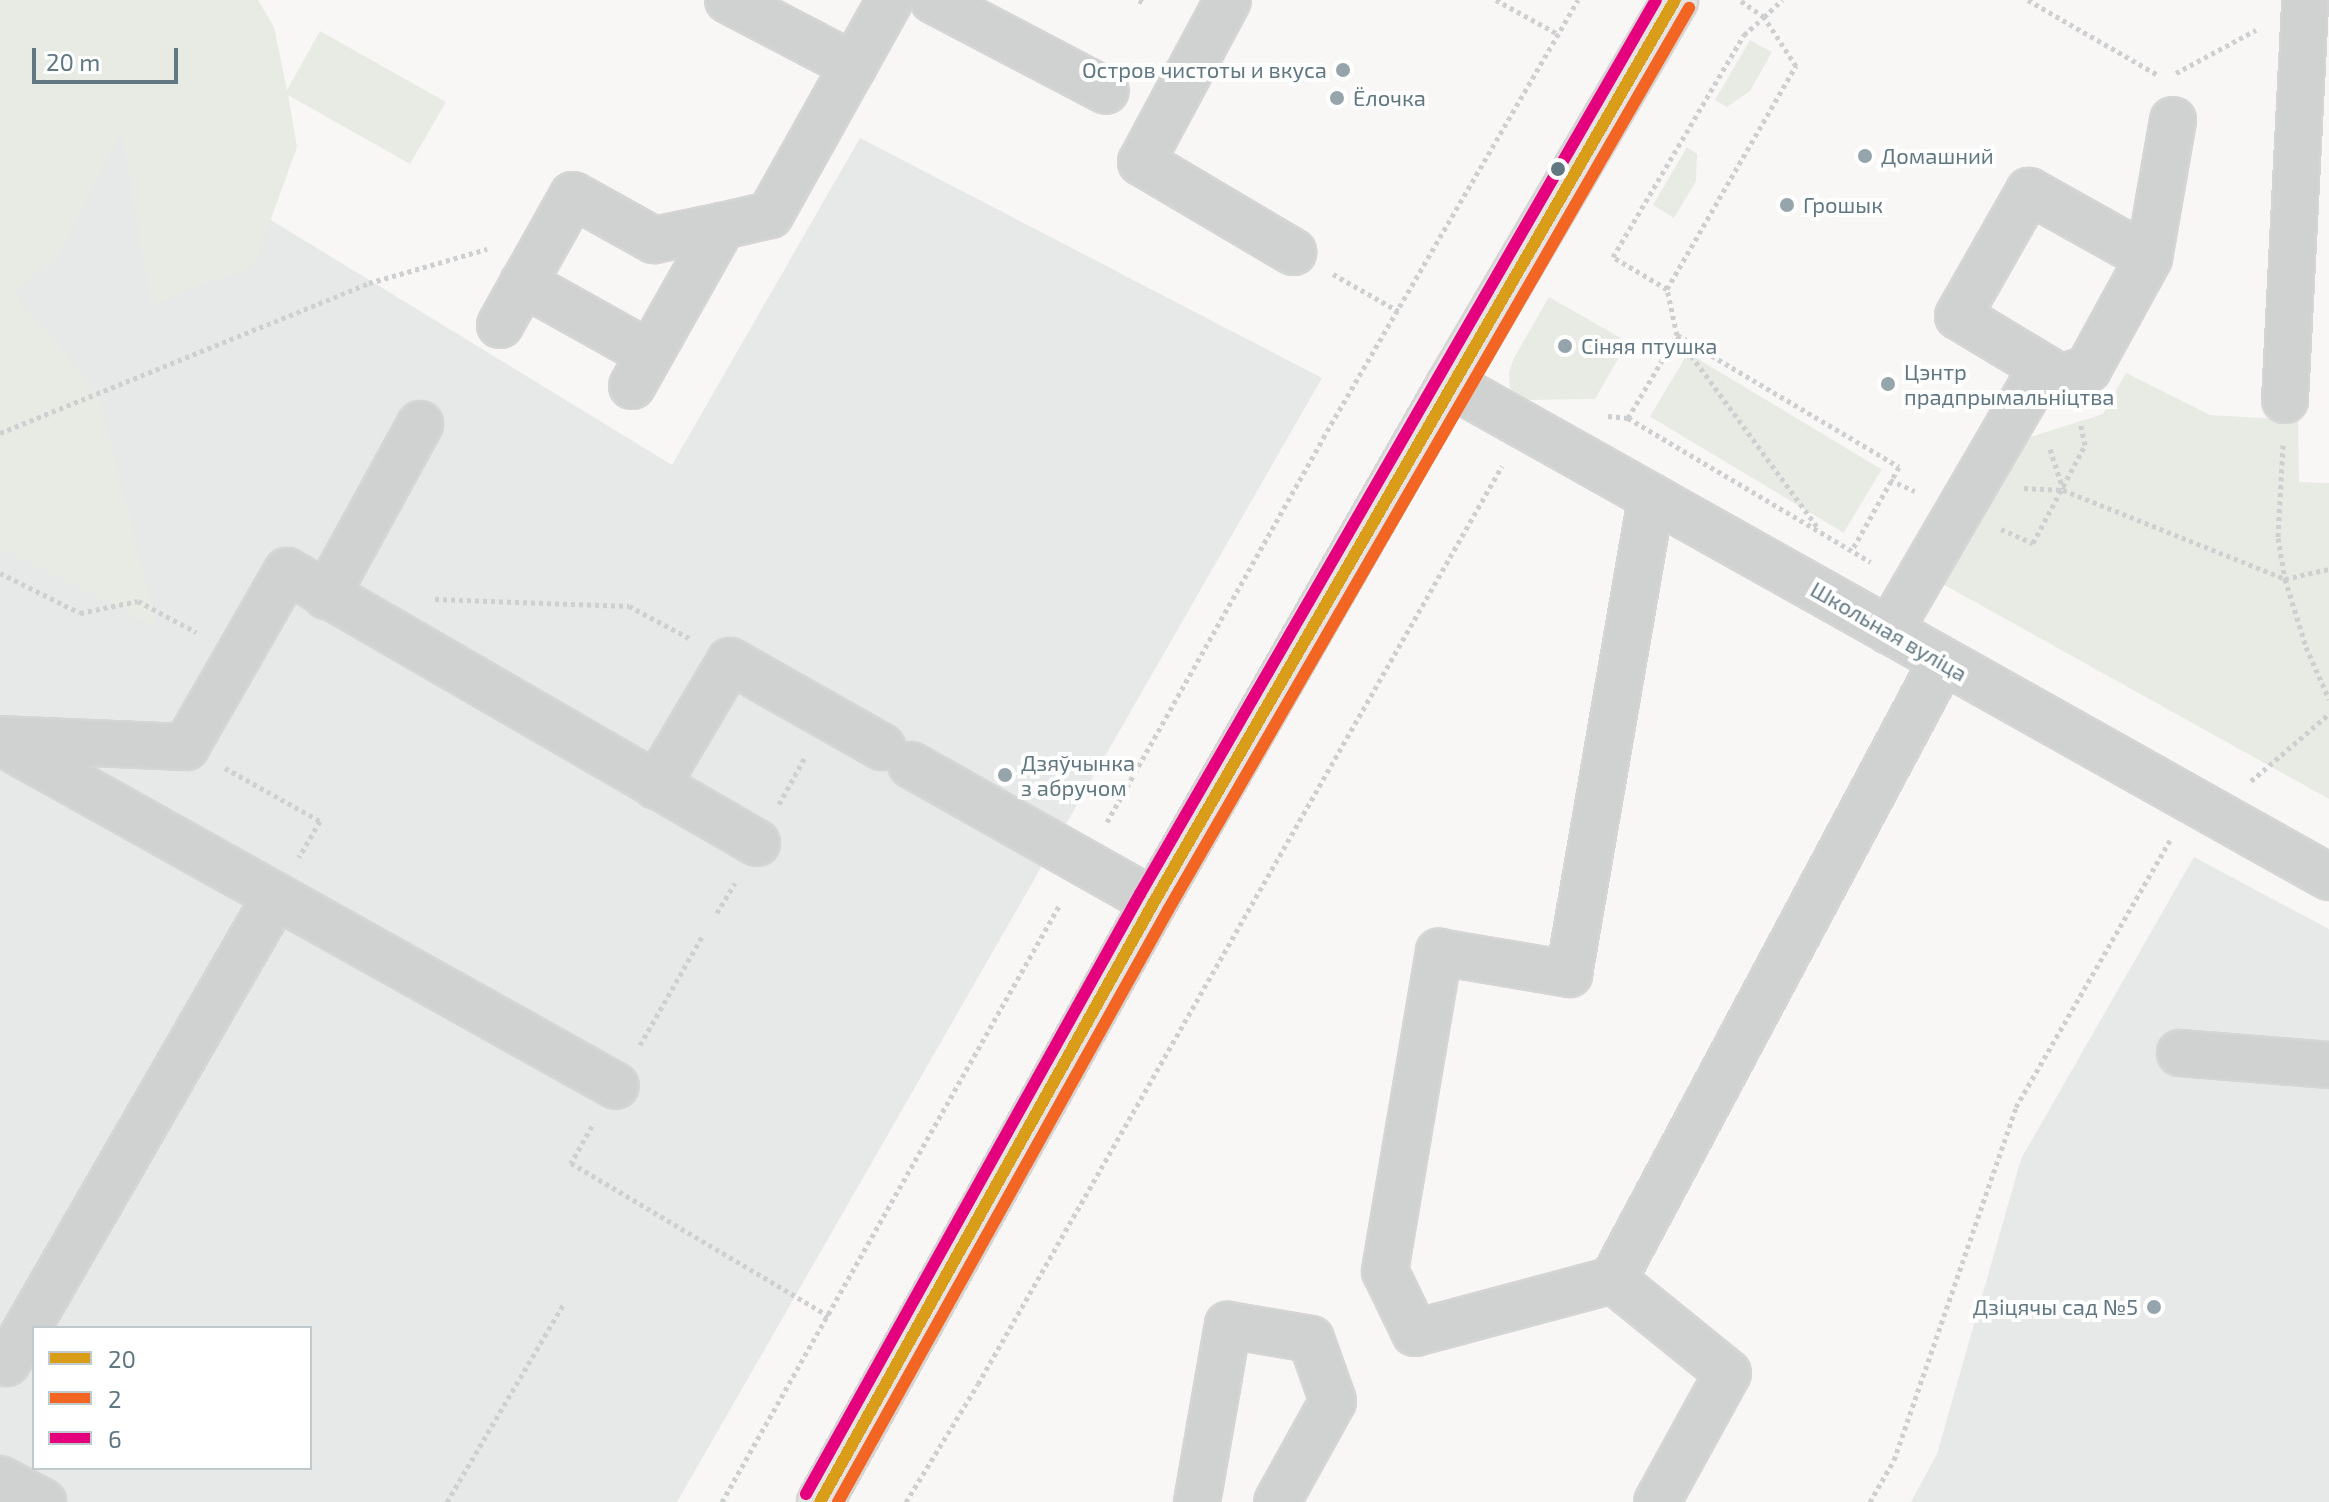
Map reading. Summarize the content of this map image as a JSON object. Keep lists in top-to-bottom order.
{
  "streets": {
    "street": ["Школьная вуліца"]
  },
  "places": [
    "Остров чистоты и вкуса",
    "Ёлочка",
    "Домашний",
    "Грошык",
    "Сіняя птушка",
    "Цэнтр прадпрымальніцтва",
    "Дзяўчынка з абручом",
    "Дзіцячы сад №5"
  ],
  "lines": ["transit line 20", "transit line 6", "transit line 2"],
  "legend": ["20", "2", "6"],
  "scale_bar": "20 m"
}
